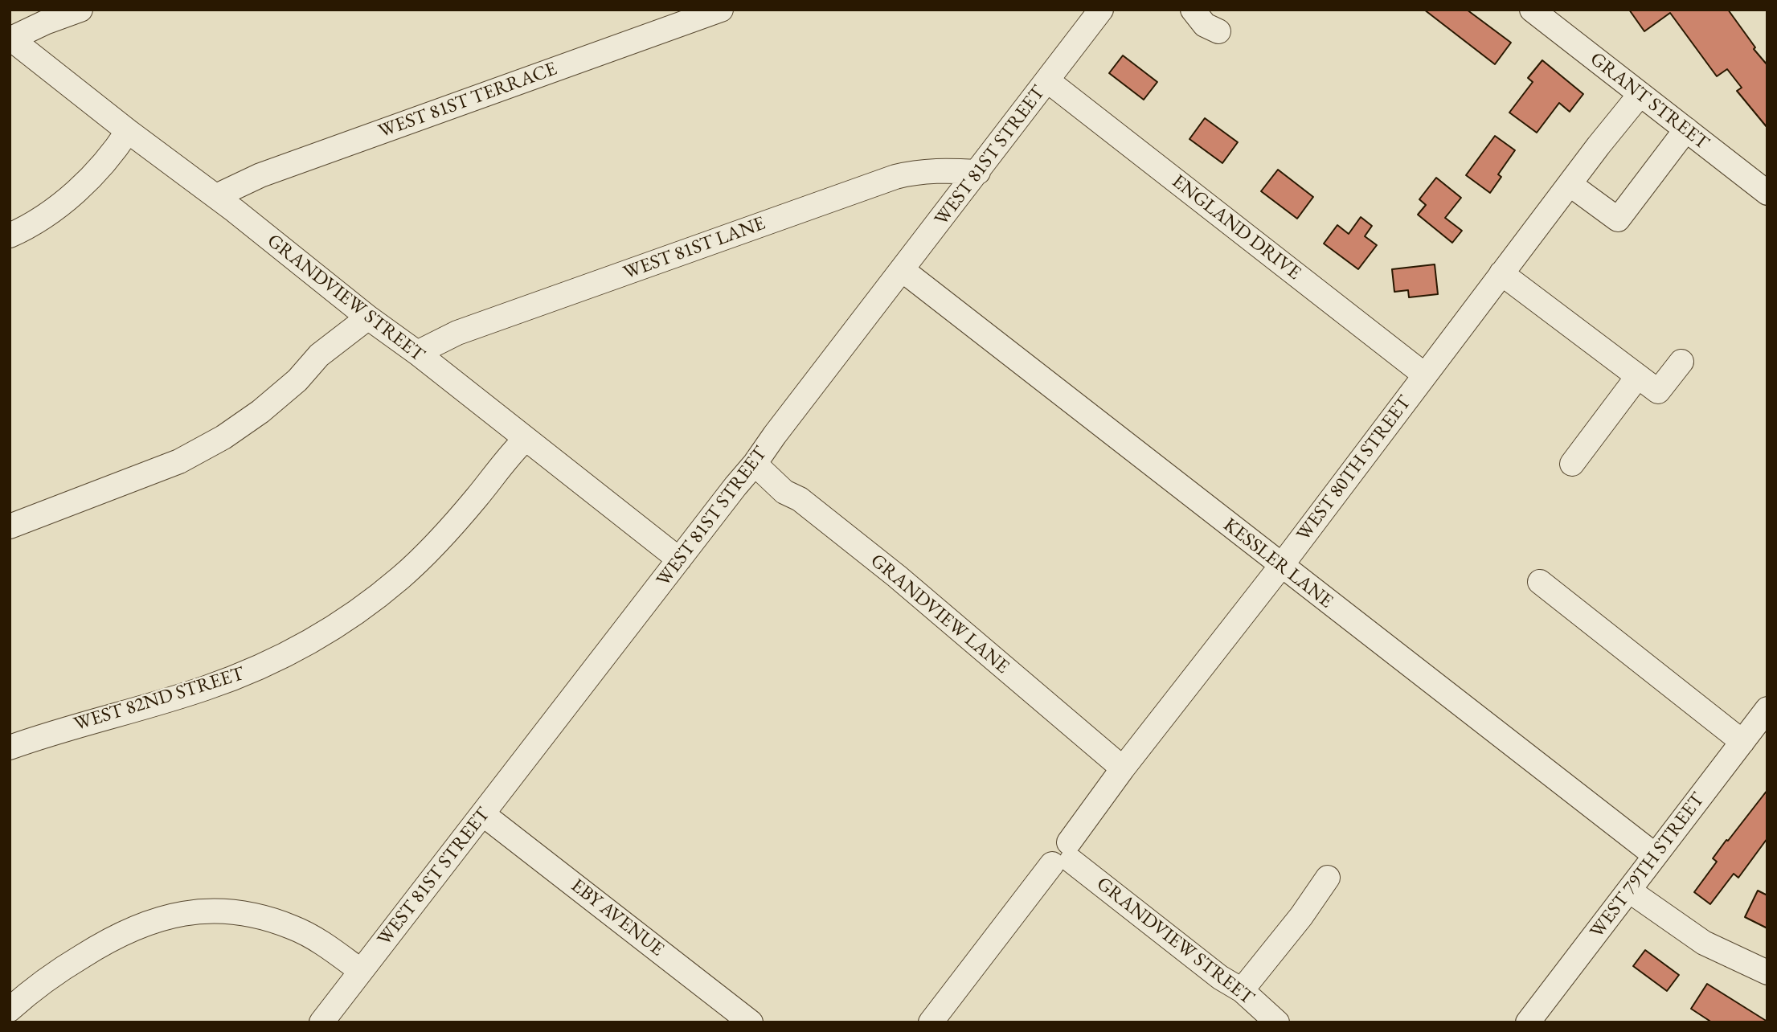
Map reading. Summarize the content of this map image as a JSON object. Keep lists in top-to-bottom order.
{
  "streets": {
    "street": [
      "WEST 81ST TERRACE",
      "GRANT STREET",
      "WEST 81ST STREET",
      "ENGLAND DRIVE",
      "WEST 81ST LANE",
      "GRANDVIEW STREET",
      "WEST 80TH STREET",
      "KESSLER LANE",
      "GRANDVIEW LANE",
      "WEST 82ND STREET",
      "WEST 79TH STREET",
      "EBY AVENUE"
    ]
  },
  "crossings": [
    ["WEST 81ST TERRACE", "GRANDVIEW STREET"],
    ["GRANT STREET", "WEST 80TH STREET"],
    ["WEST 81ST STREET", "ENGLAND DRIVE"],
    ["WEST 81ST STREET", "WEST 81ST LANE"],
    ["WEST 81ST STREET", "GRANDVIEW STREET"],
    ["WEST 81ST STREET", "KESSLER LANE"],
    ["WEST 81ST STREET", "GRANDVIEW LANE"],
    ["WEST 81ST STREET", "EBY AVENUE"],
    ["ENGLAND DRIVE", "WEST 80TH STREET"],
    ["WEST 81ST LANE", "GRANDVIEW STREET"],
    ["GRANDVIEW STREET", "WEST 80TH STREET"],
    ["GRANDVIEW STREET", "WEST 82ND STREET"],
    ["WEST 80TH STREET", "KESSLER LANE"],
    ["WEST 80TH STREET", "GRANDVIEW LANE"],
    ["KESSLER LANE", "WEST 79TH STREET"]
  ]
}
